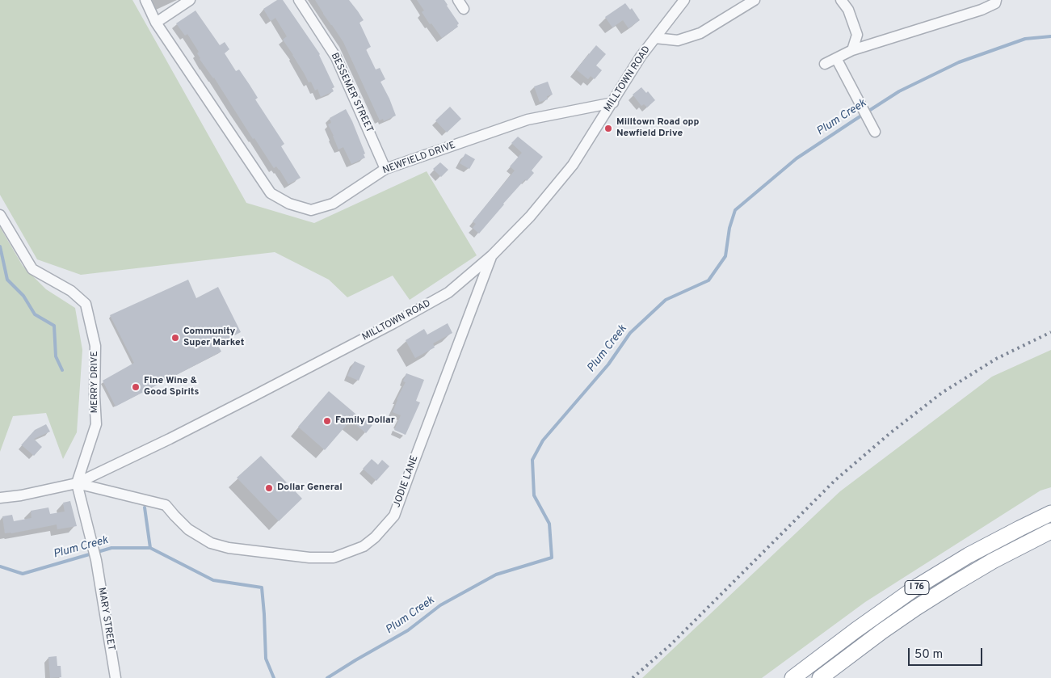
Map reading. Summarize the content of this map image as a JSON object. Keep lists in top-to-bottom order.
{
  "streets": {
    "highway": ["I 76"],
    "street": [
      "MILLTOWN ROAD",
      "BESSEMER STREET",
      "NEWFIELD DRIVE",
      "MERRY DRIVE",
      "JODIE LANE",
      "MARY STREET"
    ]
  },
  "crossings": [
    ["MILLTOWN ROAD", "NEWFIELD DRIVE"],
    ["MILLTOWN ROAD", "MERRY DRIVE"],
    ["MILLTOWN ROAD", "JODIE LANE"],
    ["MILLTOWN ROAD", "MARY STREET"],
    ["BESSEMER STREET", "NEWFIELD DRIVE"],
    ["MERRY DRIVE", "JODIE LANE"],
    ["MERRY DRIVE", "MARY STREET"],
    ["JODIE LANE", "MARY STREET"]
  ],
  "water": ["Plum Creek"],
  "places": [
    "Milltown Road opp Newfield Drive",
    "Community Super Market",
    "Fine Wine & Good Spirits",
    "Family Dollar",
    "Dollar General"
  ],
  "scale_bar": "50 m"
}
